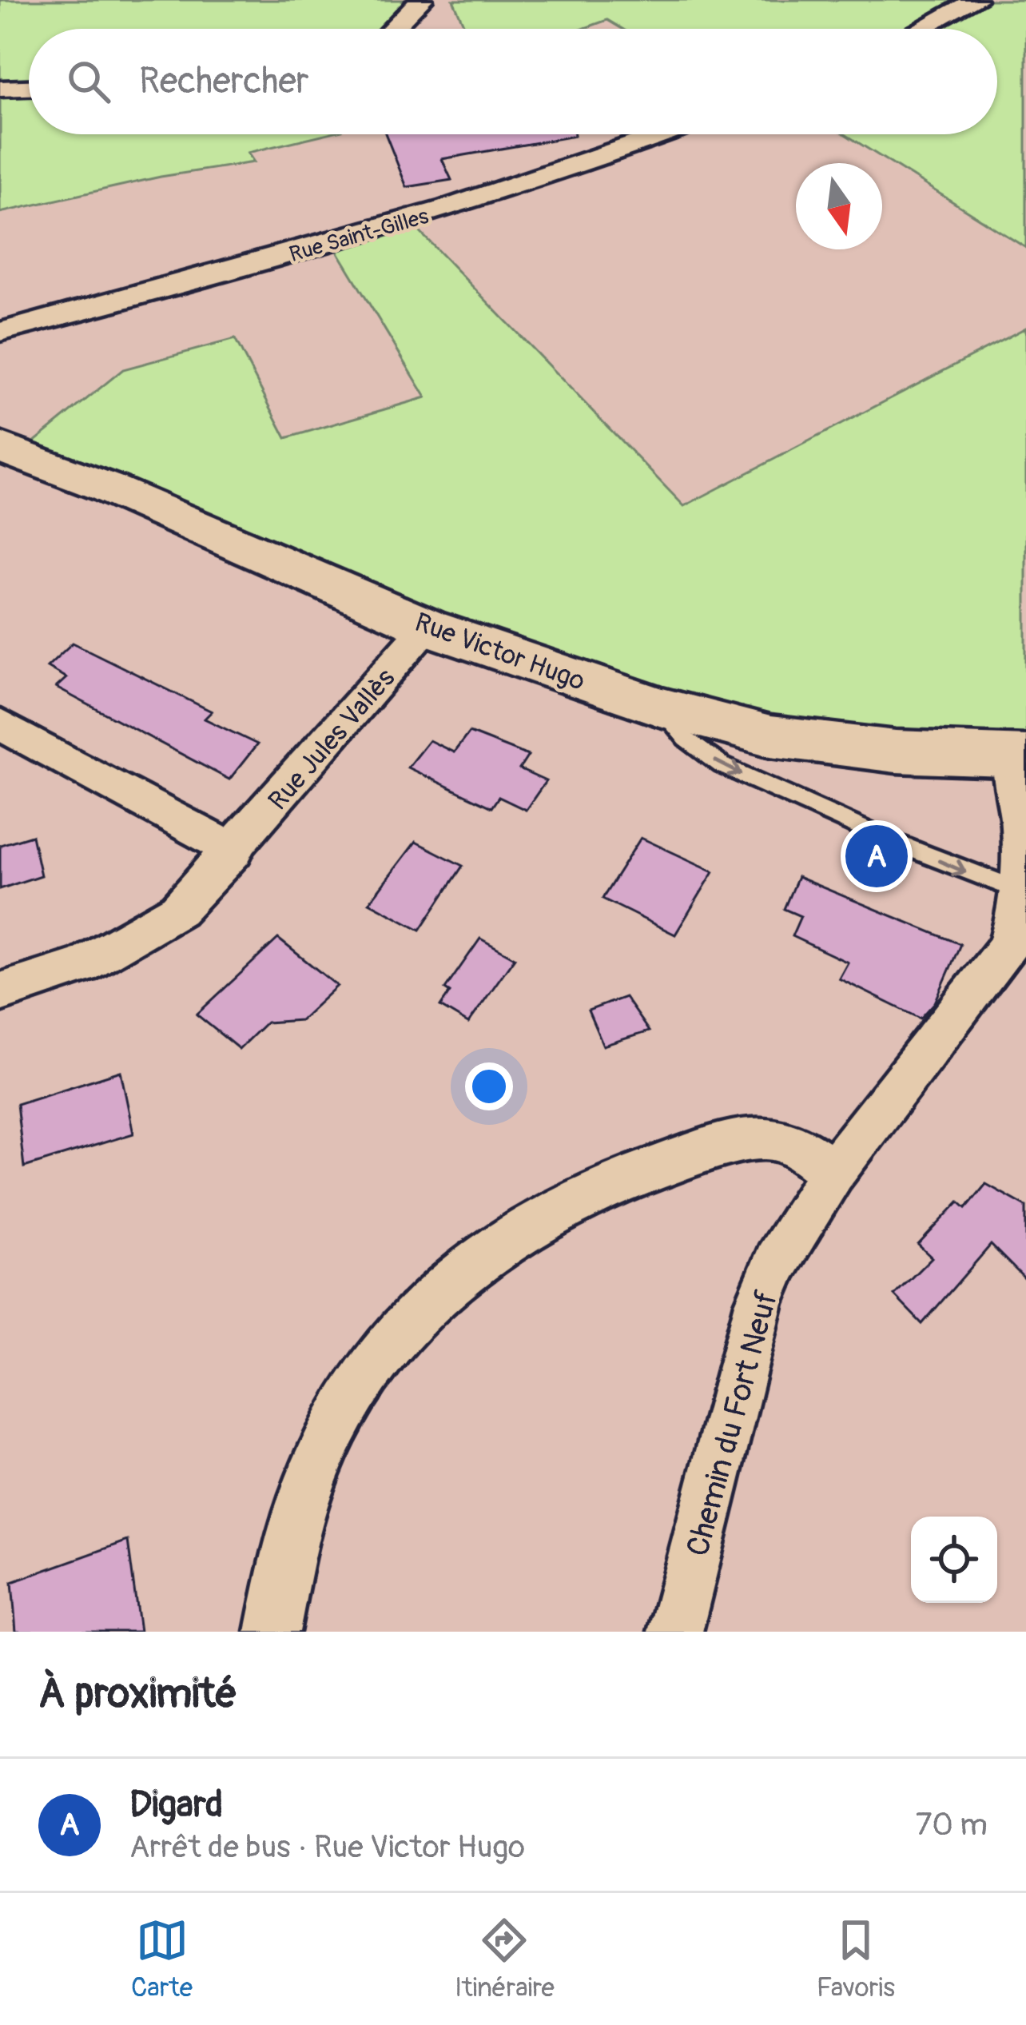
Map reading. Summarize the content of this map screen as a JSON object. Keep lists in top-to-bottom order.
{
  "streets": {
    "main road": ["Rue Victor Hugo"],
    "street": ["Rue Saint-Gilles", "Rue Jules Vallès", "Chemin du Fort Neuf"]
  },
  "crossings": [
    ["Rue Victor Hugo", "Rue Jules Vallès"],
    ["Rue Victor Hugo", "Chemin du Fort Neuf"]
  ],
  "north": "bottom",
  "page": {
    "search": "Rechercher",
    "pins": "A",
    "heading": "À proximité",
    "list": [
      {
        "mark": "A",
        "name": "Digard",
        "note": "Arrêt de bus · Rue Victor Hugo",
        "value": "70 m"
      }
    ],
    "nav": ["Carte", "Itinéraire", "Favoris"]
  }
}
